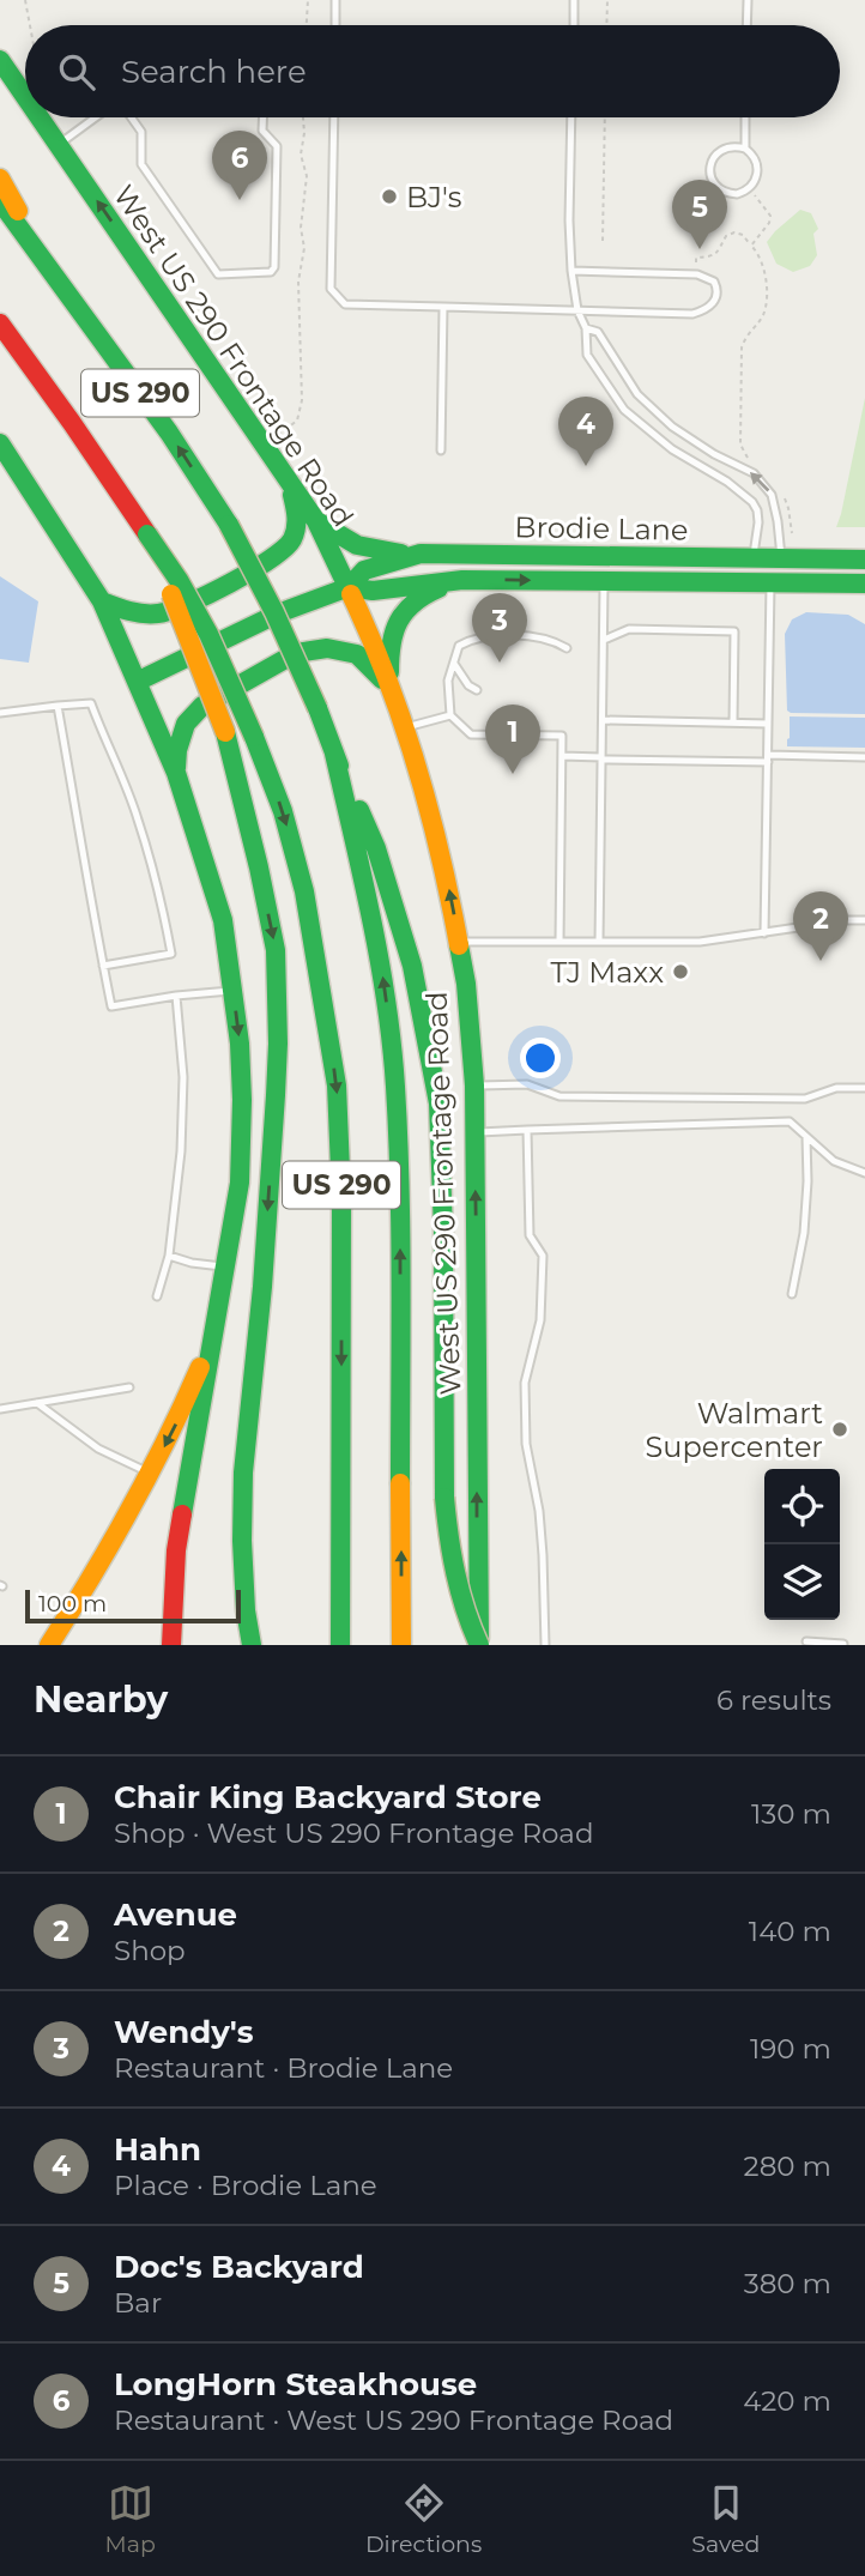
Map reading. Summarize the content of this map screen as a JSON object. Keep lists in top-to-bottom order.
{
  "streets": {
    "main road": ["West US 290 Frontage Road", "US 290", "Brodie Lane"]
  },
  "crossings": [
    ["West US 290 Frontage Road", "Brodie Lane"]
  ],
  "places": ["BJ's", "TJ Maxx", "Walmart Supercenter"],
  "scale_bar": "100 m",
  "page": {
    "search": "Search here",
    "pins": [
      "6",
      "5",
      "4",
      "3",
      "1",
      "2"
    ],
    "scale": "100 m",
    "heading": ["Nearby", "6 results"],
    "list": [
      {
        "mark": "1",
        "name": "Chair King Backyard Store",
        "note": "Shop · West US 290 Frontage Road",
        "value": "130 m"
      },
      {
        "mark": "2",
        "name": "Avenue",
        "note": "Shop",
        "value": "140 m"
      },
      {
        "mark": "3",
        "name": "Wendy's",
        "note": "Restaurant · Brodie Lane",
        "value": "190 m"
      },
      {
        "mark": "4",
        "name": "Hahn",
        "note": "Place · Brodie Lane",
        "value": "280 m"
      },
      {
        "mark": "5",
        "name": "Doc's Backyard",
        "note": "Bar",
        "value": "380 m"
      },
      {
        "mark": "6",
        "name": "LongHorn Steakhouse",
        "note": "Restaurant · West US 290 Frontage Road",
        "value": "420 m"
      }
    ],
    "nav": ["Map", "Directions", "Saved"]
  }
}
